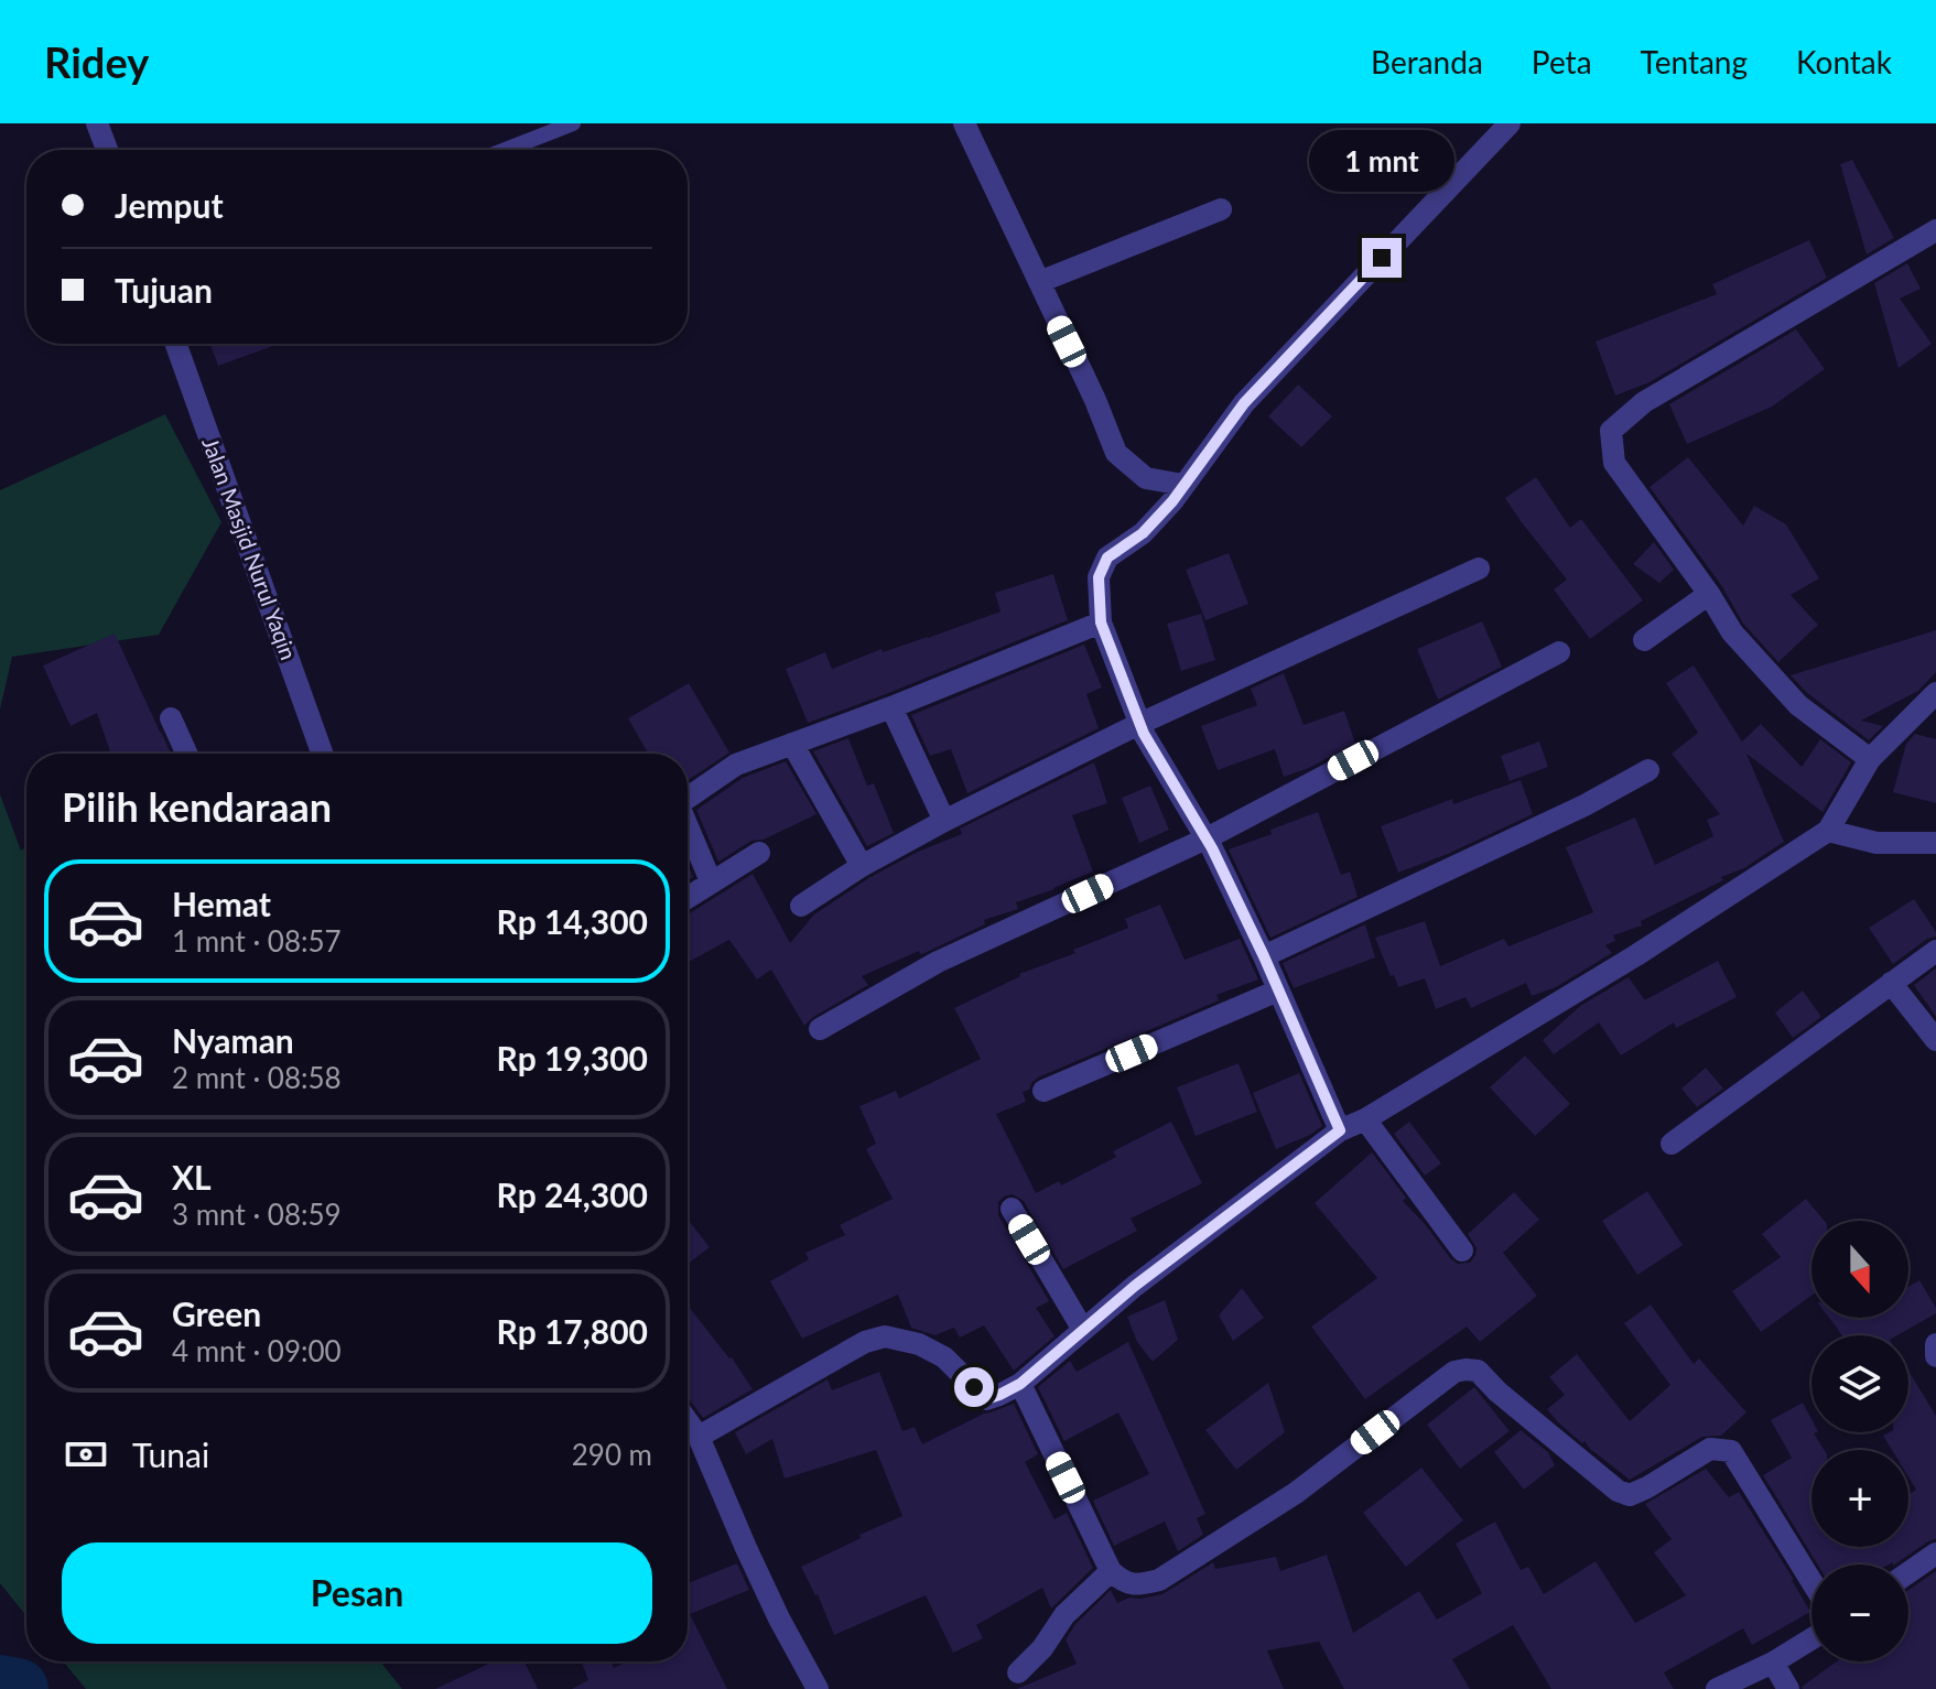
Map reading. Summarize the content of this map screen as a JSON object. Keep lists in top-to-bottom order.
{
  "streets": {
    "street": ["Jalan Masjid Nurul Yaqin"]
  },
  "north": "bottom",
  "page": {
    "header": "Ridey",
    "nav": [
      "Beranda",
      "Peta",
      "Tentang",
      "Kontak"
    ],
    "bubble": "1 mnt",
    "banner": ["Jemput", "Tujuan"],
    "heading": "Pilih kendaraan",
    "list": [
      {
        "name": "Hemat",
        "note": "1 mnt · 08:57",
        "value": "Rp 14,300"
      },
      {
        "name": "Nyaman",
        "note": "2 mnt · 08:58",
        "value": "Rp 19,300"
      },
      {
        "name": "XL",
        "note": "3 mnt · 08:59",
        "value": "Rp 24,300"
      },
      {
        "name": "Green",
        "note": "4 mnt · 09:00",
        "value": "Rp 17,800"
      }
    ],
    "map_buttons": ["+", "−"],
    "pay": ["Tunai", "290 m"],
    "buttons": "Pesan"
  }
}
